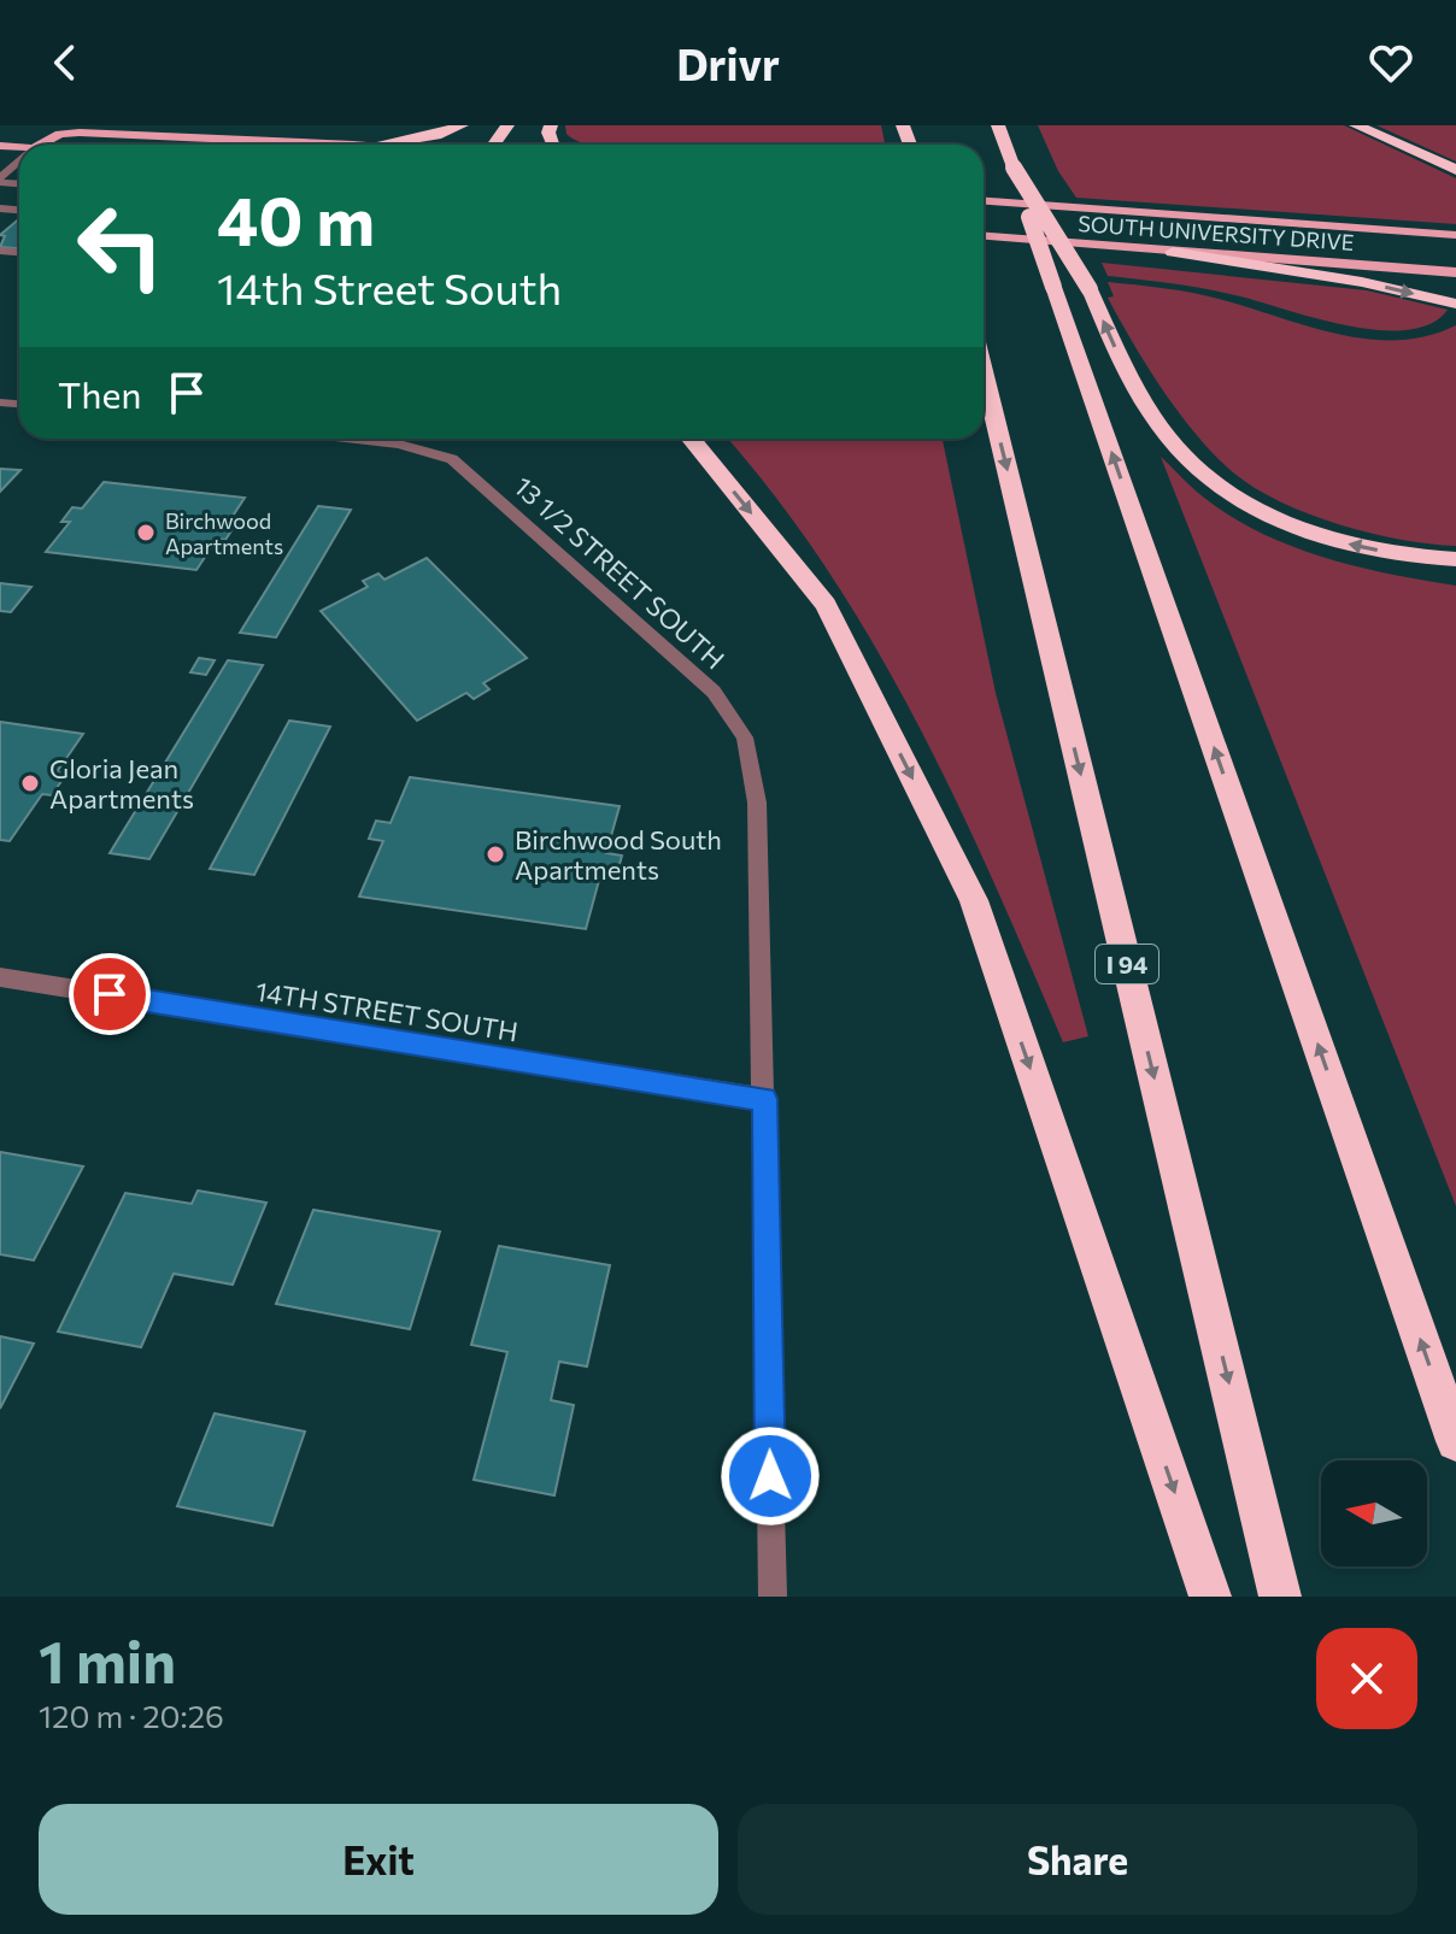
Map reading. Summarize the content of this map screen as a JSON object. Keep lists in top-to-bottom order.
{
  "streets": {
    "highway": ["I 94"],
    "main road": ["SOUTH UNIVERSITY DRIVE"],
    "street": ["13 1/2 STREET SOUTH", "14TH STREET SOUTH"]
  },
  "crossings": [
    ["13 1/2 STREET SOUTH", "14TH STREET SOUTH"]
  ],
  "places": ["Birchwood Apartments", "Gloria Jean Apartments", "Birchwood South Apartments"],
  "north": "left",
  "page": {
    "header": "Drivr",
    "turn": ["40 m", "14th Street South"],
    "then": "Then",
    "heading": ["1 min", "120 m · 20:26"],
    "buttons": ["Exit", "Share"]
  }
}
